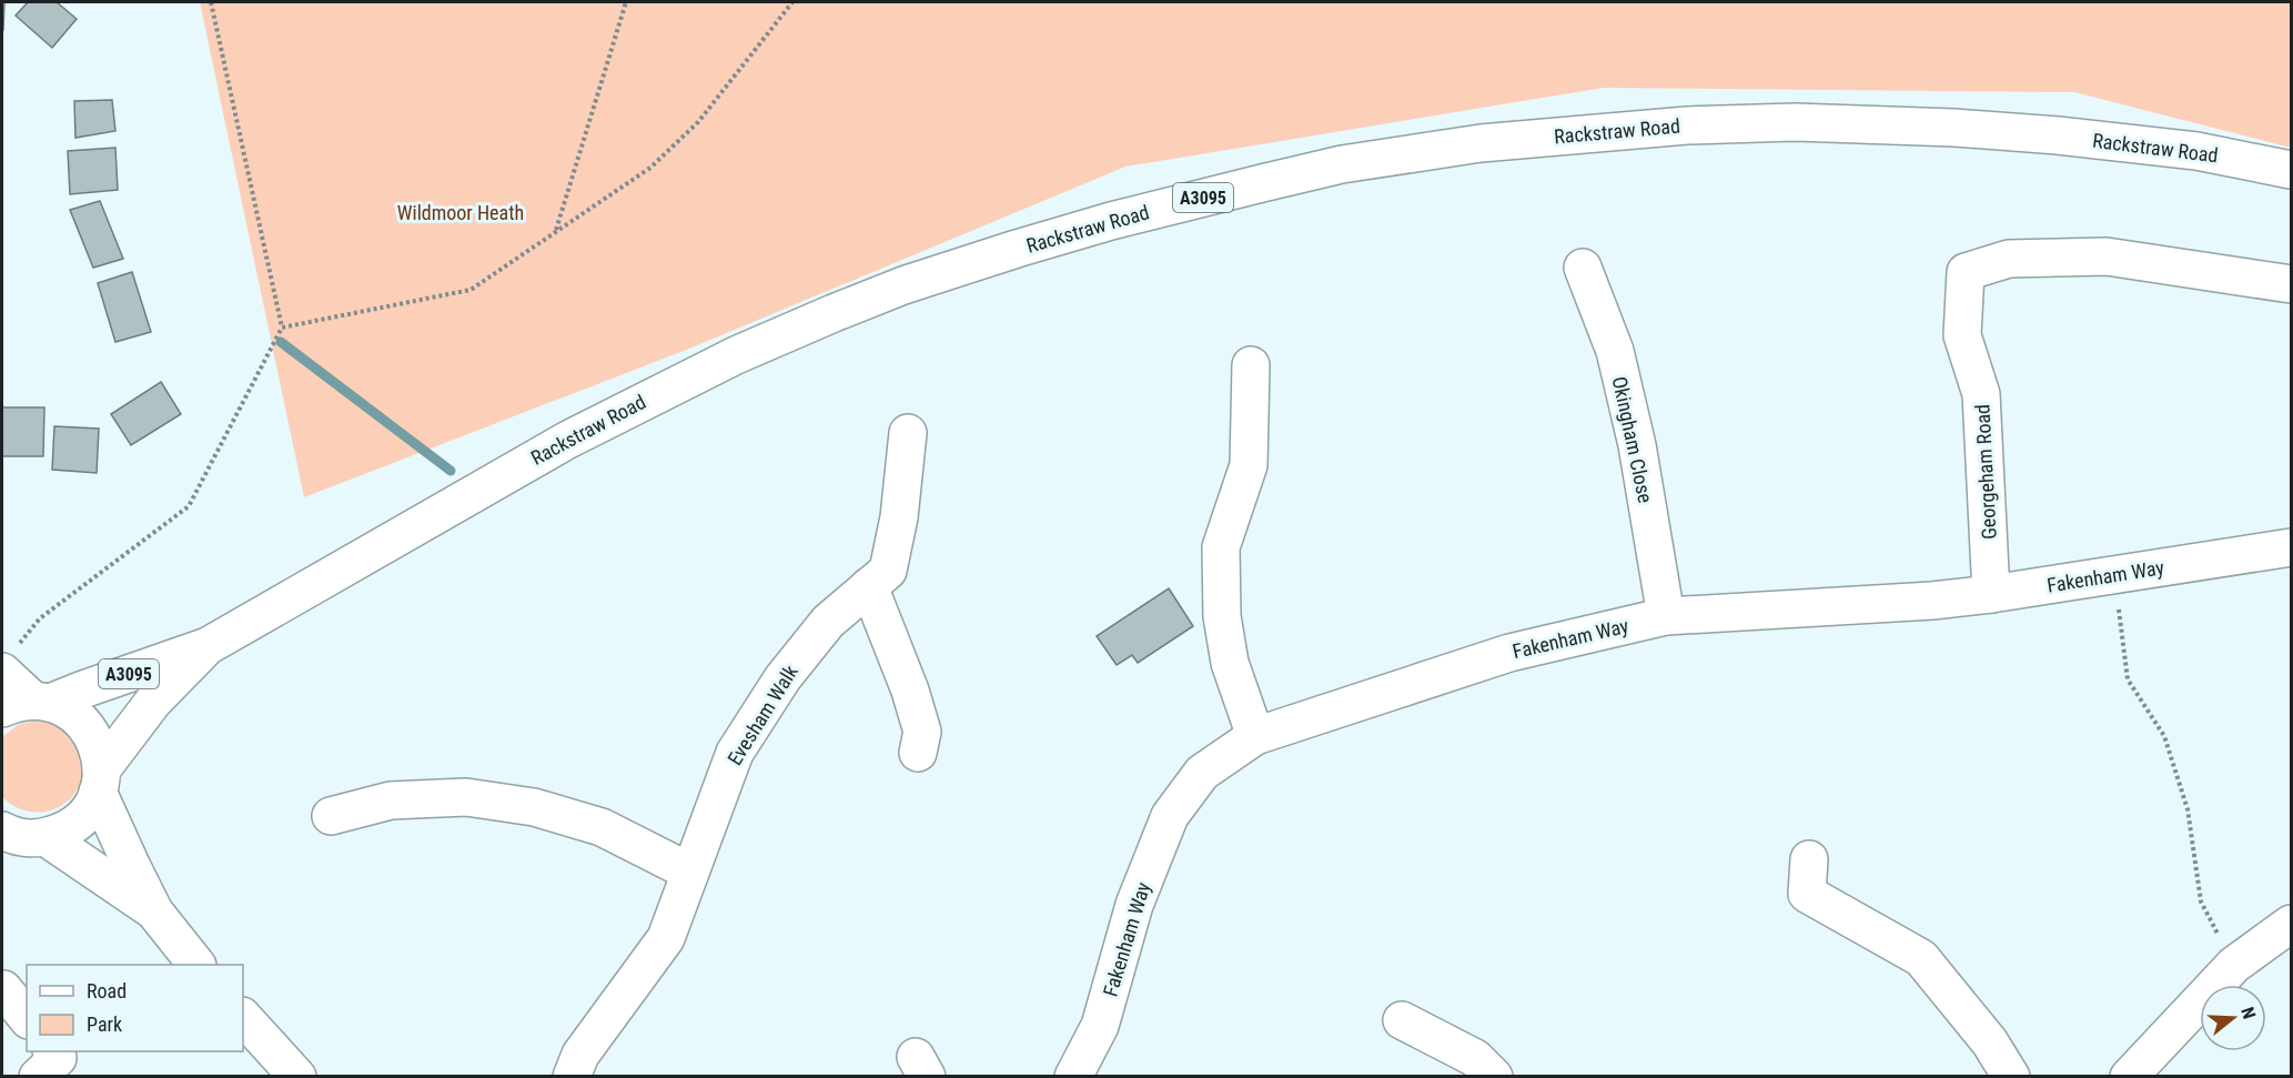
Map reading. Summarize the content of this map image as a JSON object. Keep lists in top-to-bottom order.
{
  "streets": {
    "street": [
      "Rackstraw Road",
      "A3095",
      "Okingham Close",
      "Georgeham Road",
      "Fakenham Way",
      "Evesham Walk"
    ]
  },
  "crossings": [
    ["Okingham Close", "Fakenham Way"],
    ["Georgeham Road", "Fakenham Way"]
  ],
  "parks": ["Wildmoor Heath"],
  "legend": ["Road", "Park"],
  "north": "right"
}
